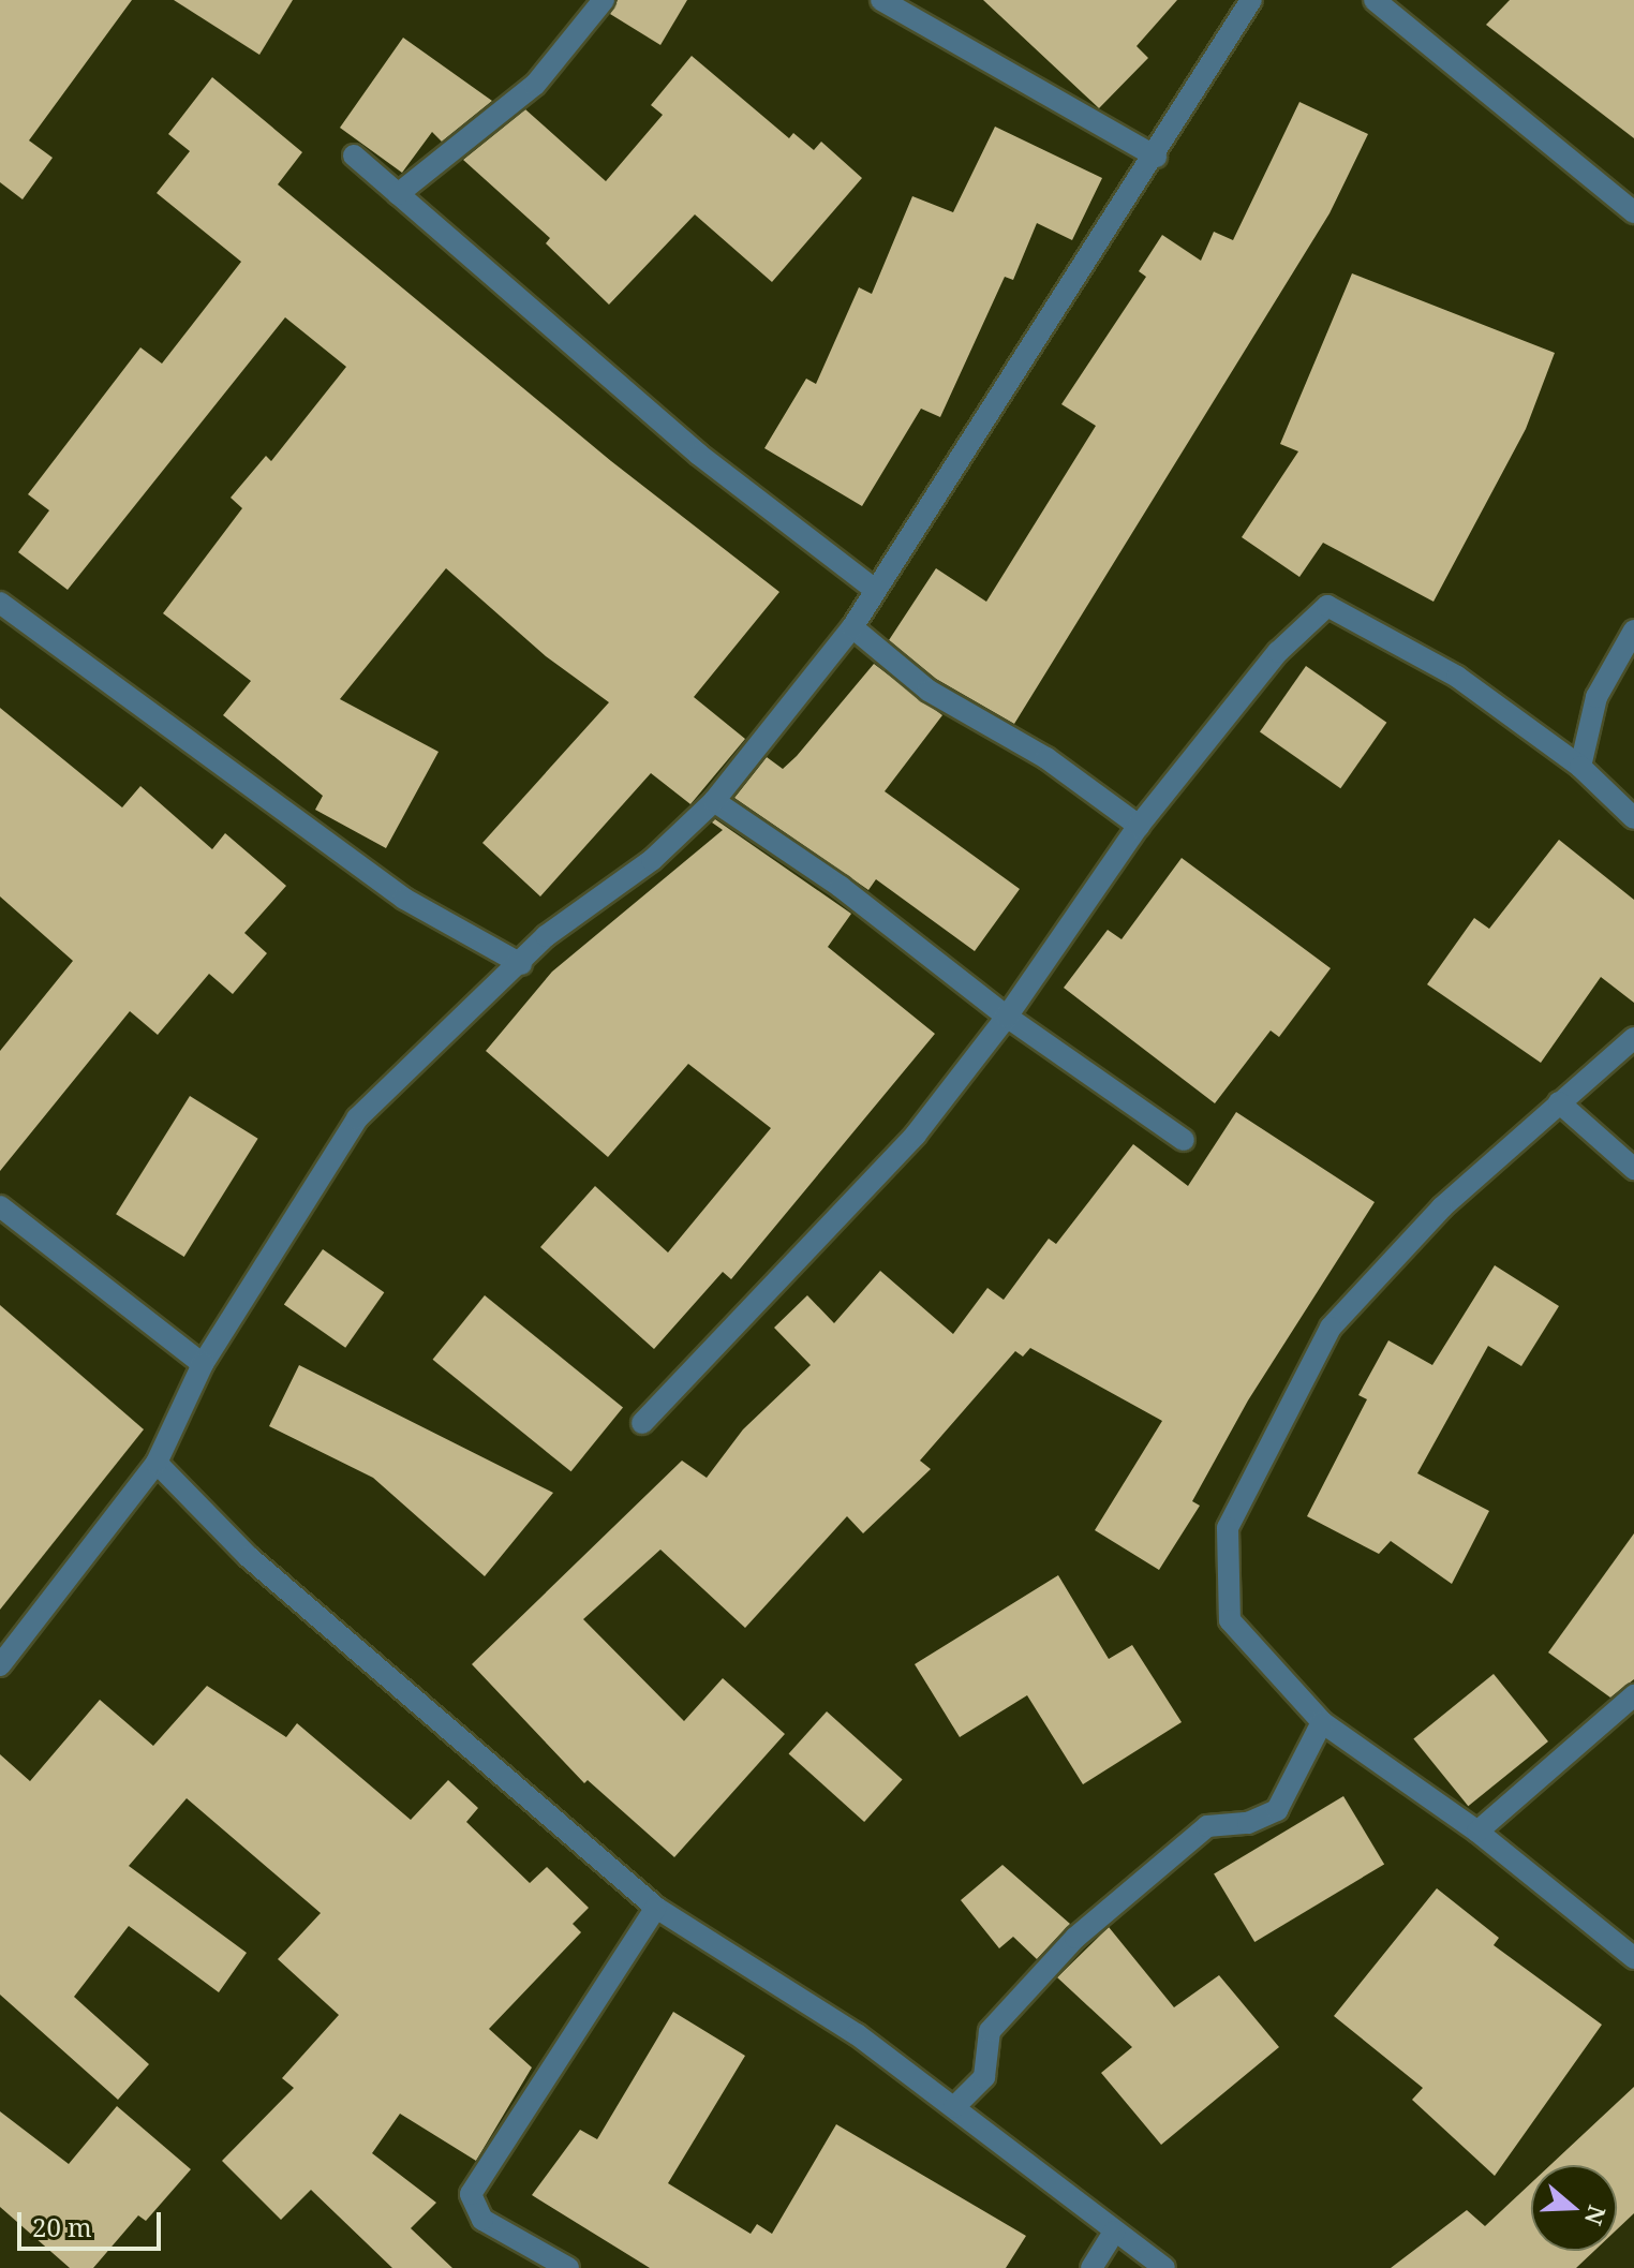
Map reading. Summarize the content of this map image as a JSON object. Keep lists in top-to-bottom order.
{
  "scale_bar": "20 m",
  "north": "right"
}
